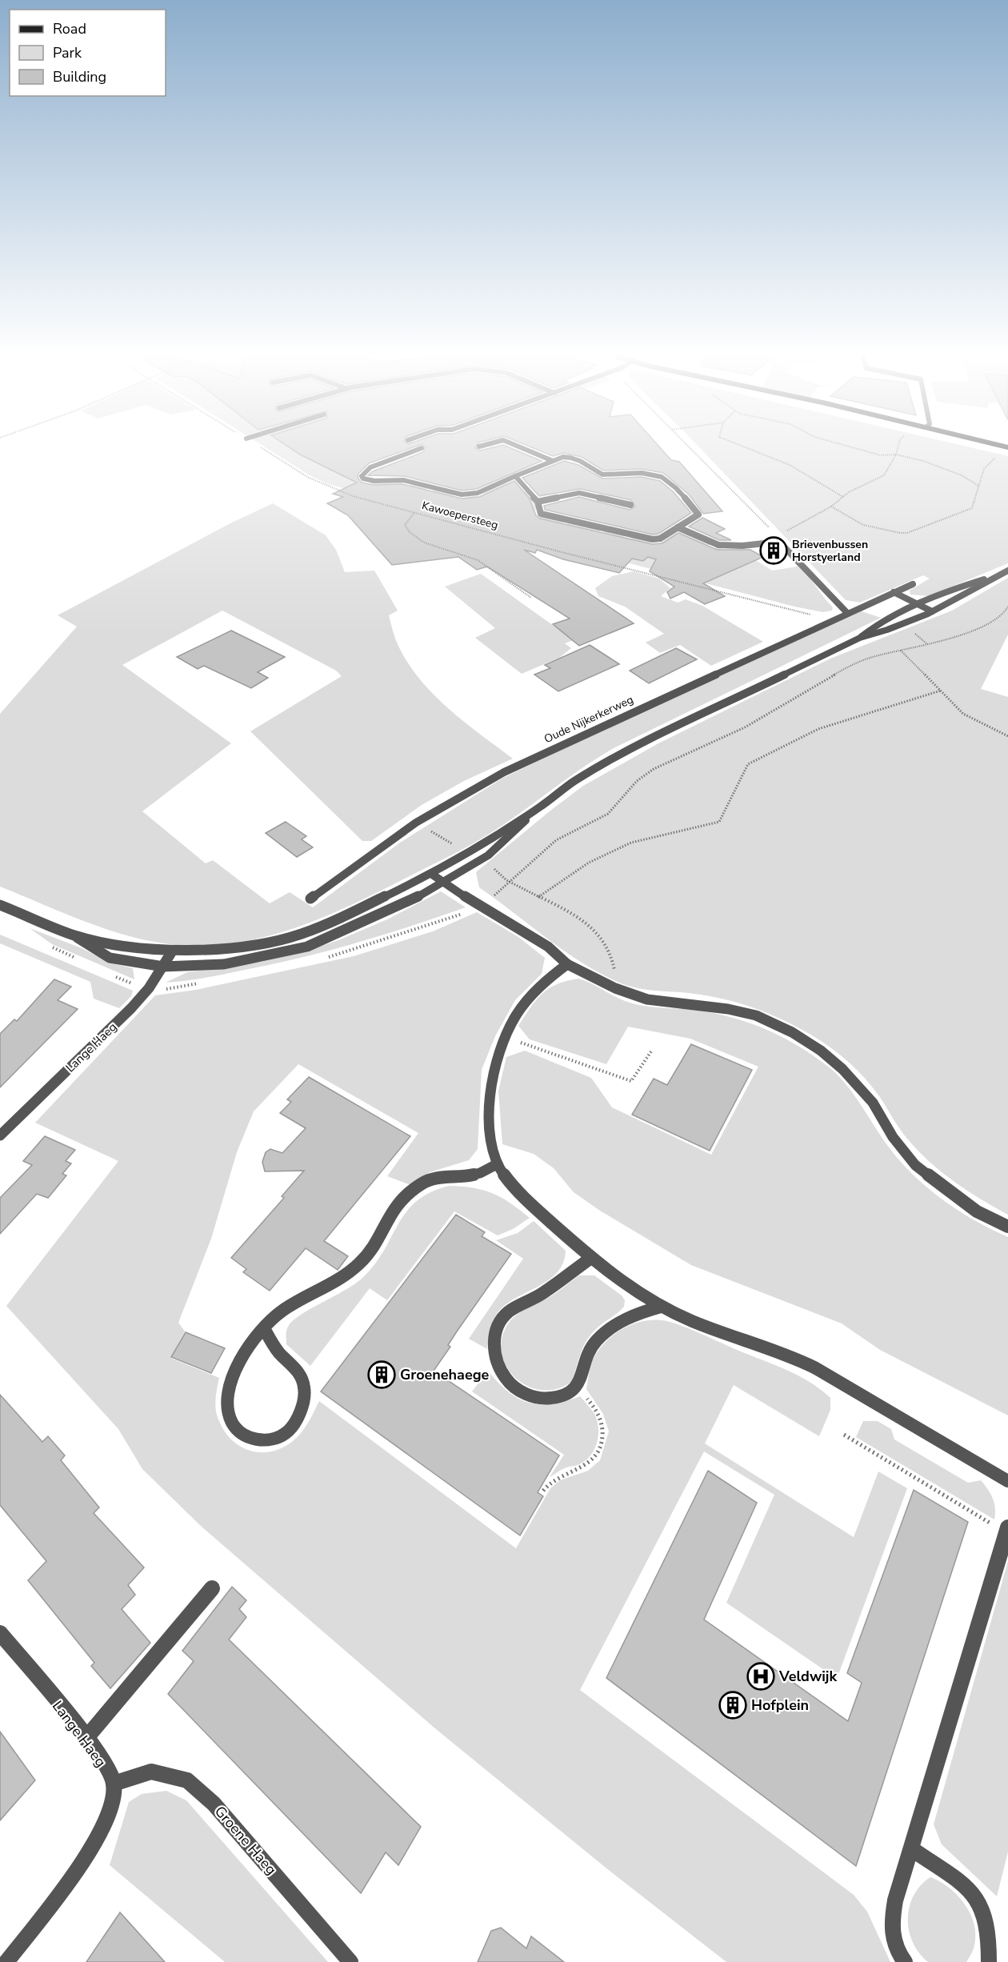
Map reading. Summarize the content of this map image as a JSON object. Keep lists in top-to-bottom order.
{
  "streets": {
    "street": ["Oude Nijkerkerweg", "Lange Haeg", "Groene Haeg"],
    "path": ["Kawoepersteeg"]
  },
  "crossings": [
    ["Kawoepersteeg", "Oude Nijkerkerweg"],
    ["Lange Haeg", "Groene Haeg"]
  ],
  "places": {
    "building": ["Brievenbussen Horstyerland", "Groenehaege", "Hofplein"],
    "hospital": ["Veldwijk"]
  },
  "legend": ["Road", "Park", "Building"]
}
